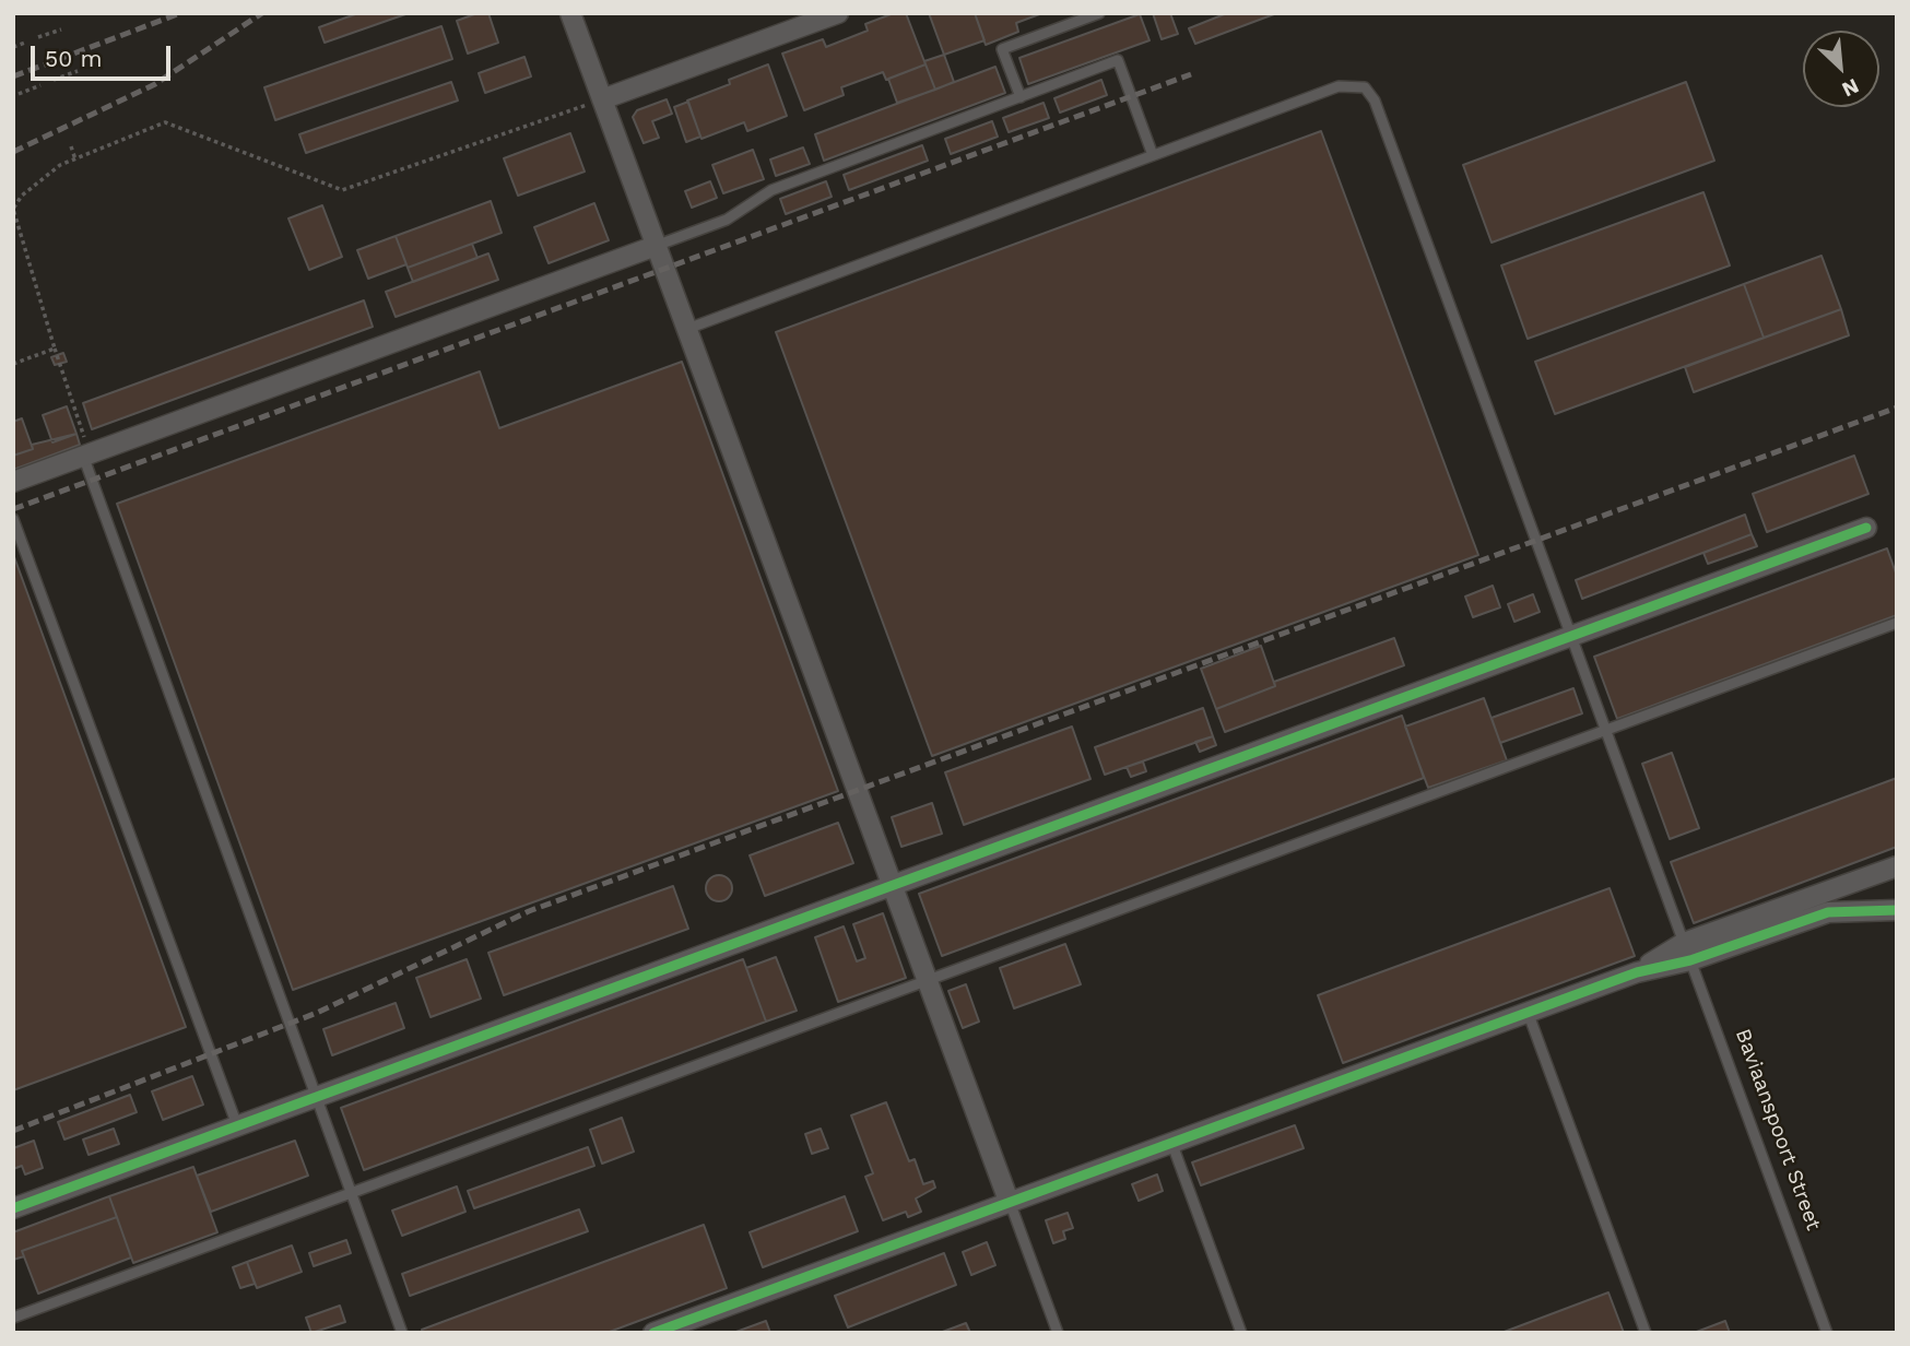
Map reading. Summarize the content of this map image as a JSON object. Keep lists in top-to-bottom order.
{
  "streets": {
    "lane": ["Baviaanspoort Street"]
  },
  "scale_bar": "50 m",
  "north": "bottom right"
}
